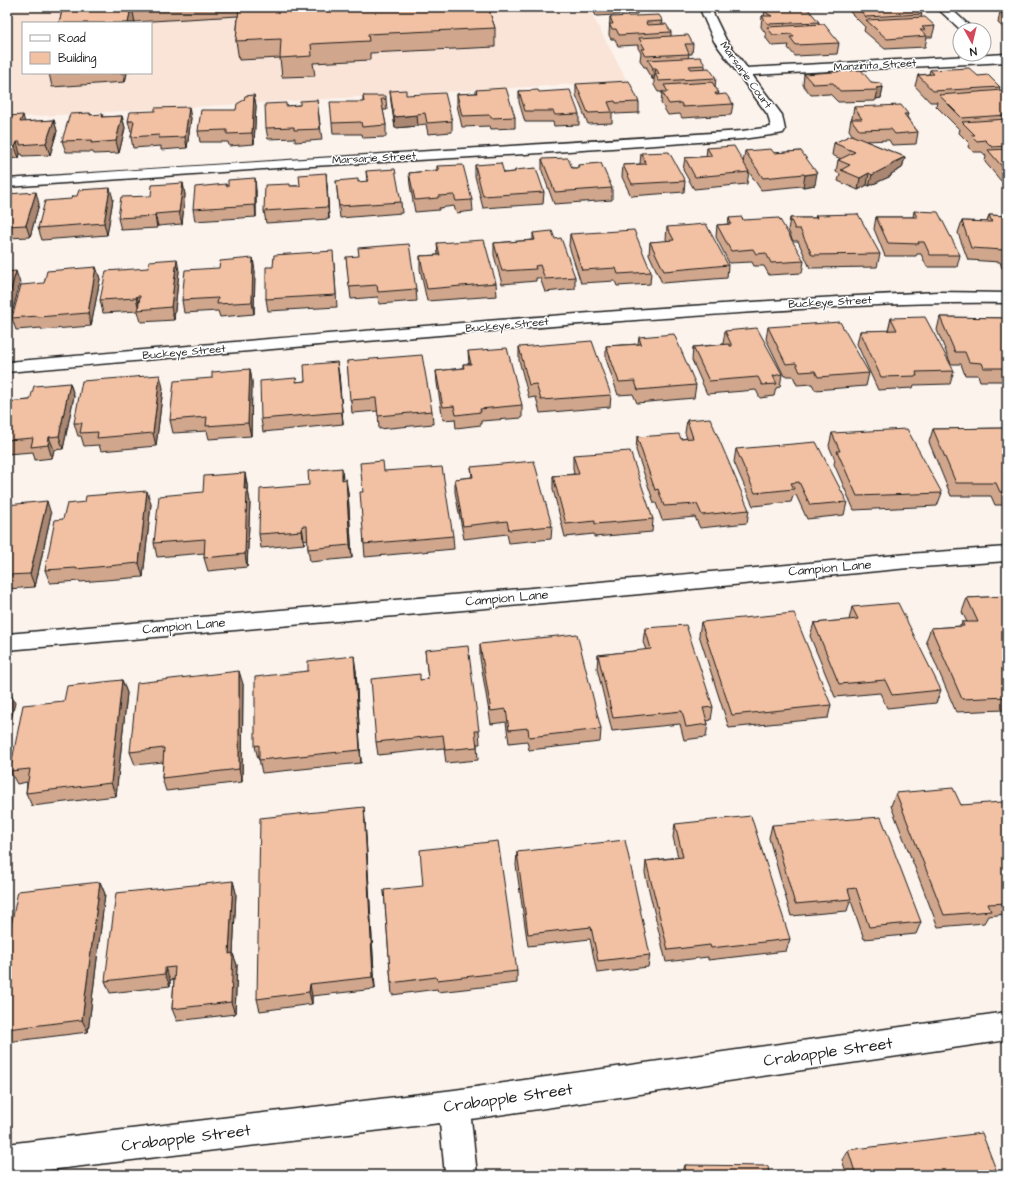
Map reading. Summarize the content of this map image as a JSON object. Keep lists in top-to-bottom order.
{
  "streets": {
    "street": [
      "Manzinita Street",
      "Marsarie Court",
      "Marsarie Street",
      "Buckeye Street",
      "Campion Lane",
      "Crabapple Street"
    ]
  },
  "crossings": [
    ["Manzinita Street", "Marsarie Court"],
    ["Marsarie Court", "Marsarie Street"]
  ],
  "legend": ["Road", "Building"],
  "north": "bottom"
}
